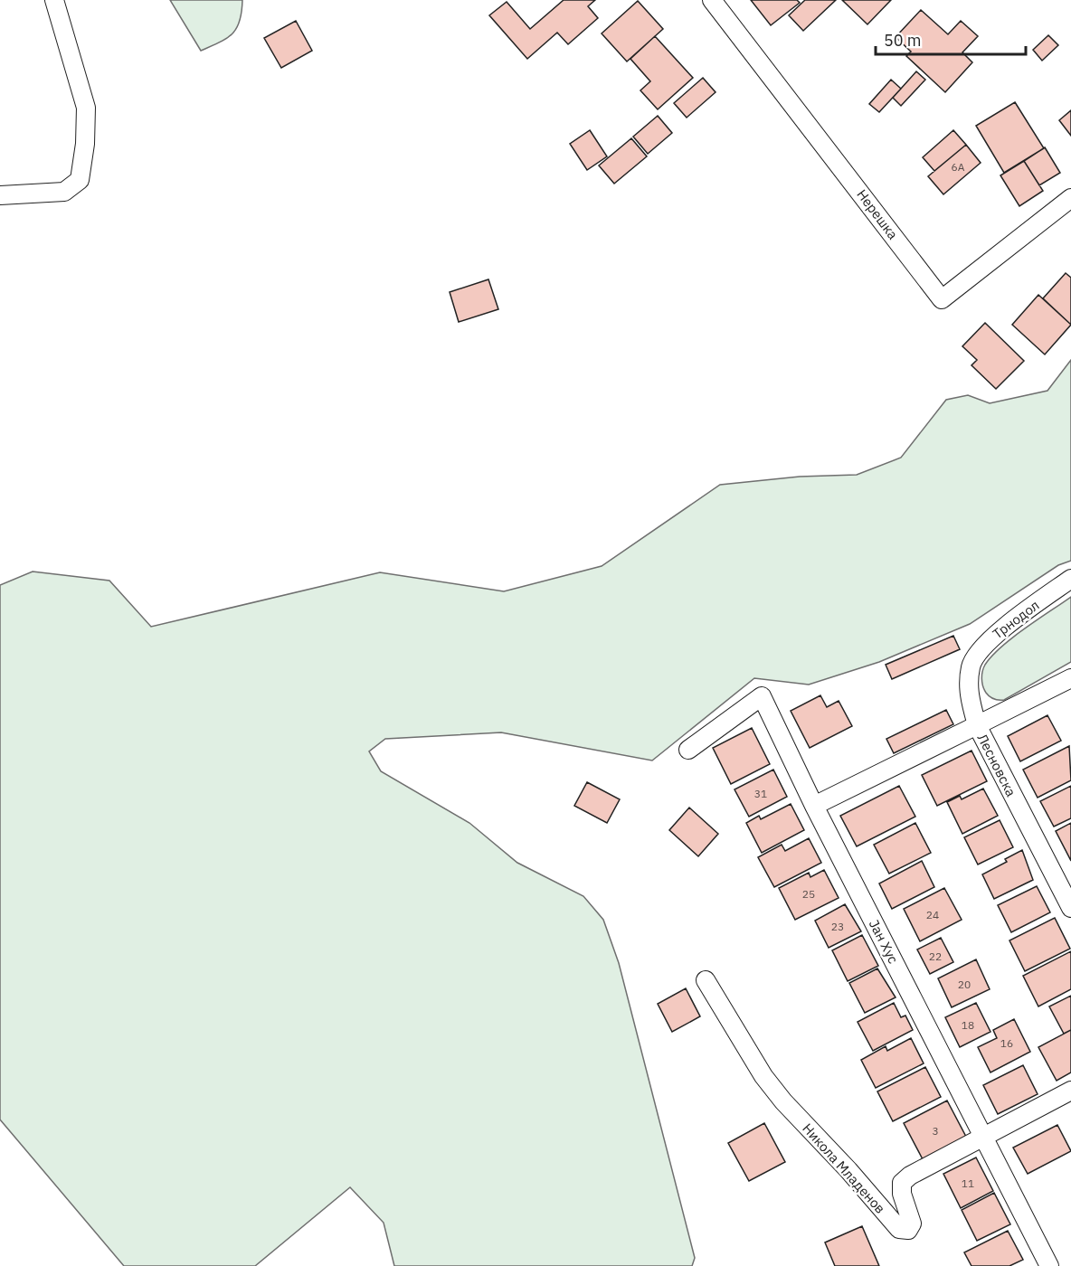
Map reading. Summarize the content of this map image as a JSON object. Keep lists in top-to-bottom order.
{
  "streets": {
    "street": [
      "Нерешка",
      "Трнодол",
      "Лесновска",
      "Јан Хус",
      "Никола Младенов"
    ]
  },
  "crossings": [
    ["Трнодол", "Лесновска"],
    ["Лесновска", "Јан Хус"],
    ["Јан Хус", "Никола Младенов"]
  ],
  "house_numbers": [
    "6А",
    "31",
    "25",
    "24",
    "23",
    "22",
    "20",
    "18",
    "16",
    "3",
    "11"
  ],
  "scale_bar": "50 m"
}
